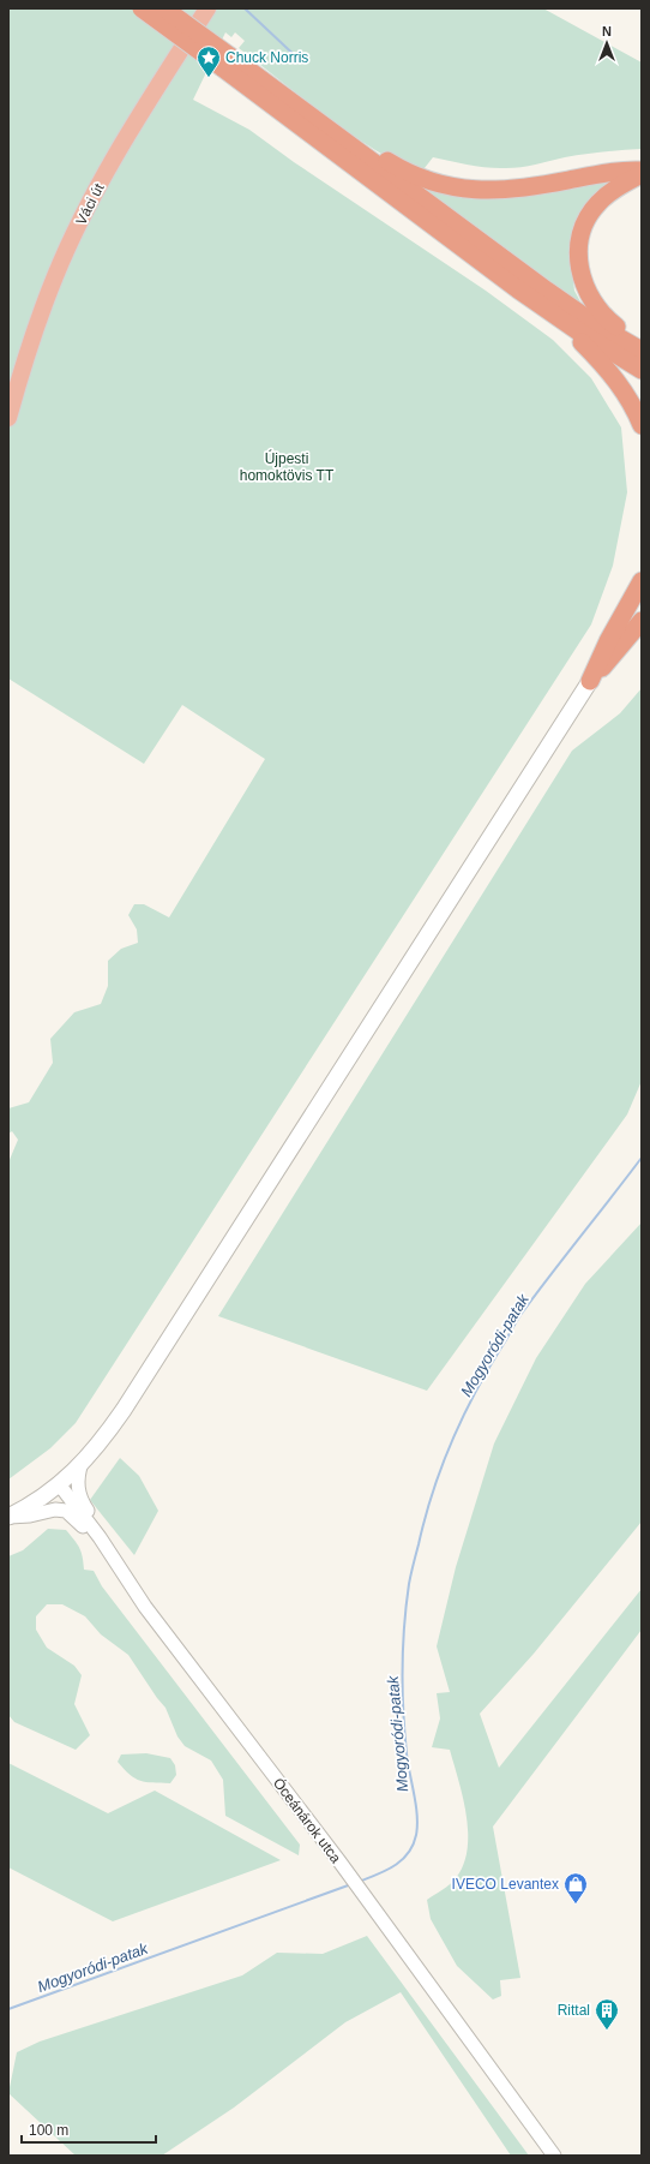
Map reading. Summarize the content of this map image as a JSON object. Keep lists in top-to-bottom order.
{
  "streets": {
    "main road": ["Váci út"],
    "street": ["Óceánárok utca"]
  },
  "water": ["Mogyoródi-patak"],
  "parks": ["Újpesti homoktövis TT"],
  "places": {
    "place": ["Chuck Norris"],
    "shop": ["IVECO Levantex"],
    "building": ["Rittal"]
  },
  "scale_bar": "100 m",
  "north": "top"
}
